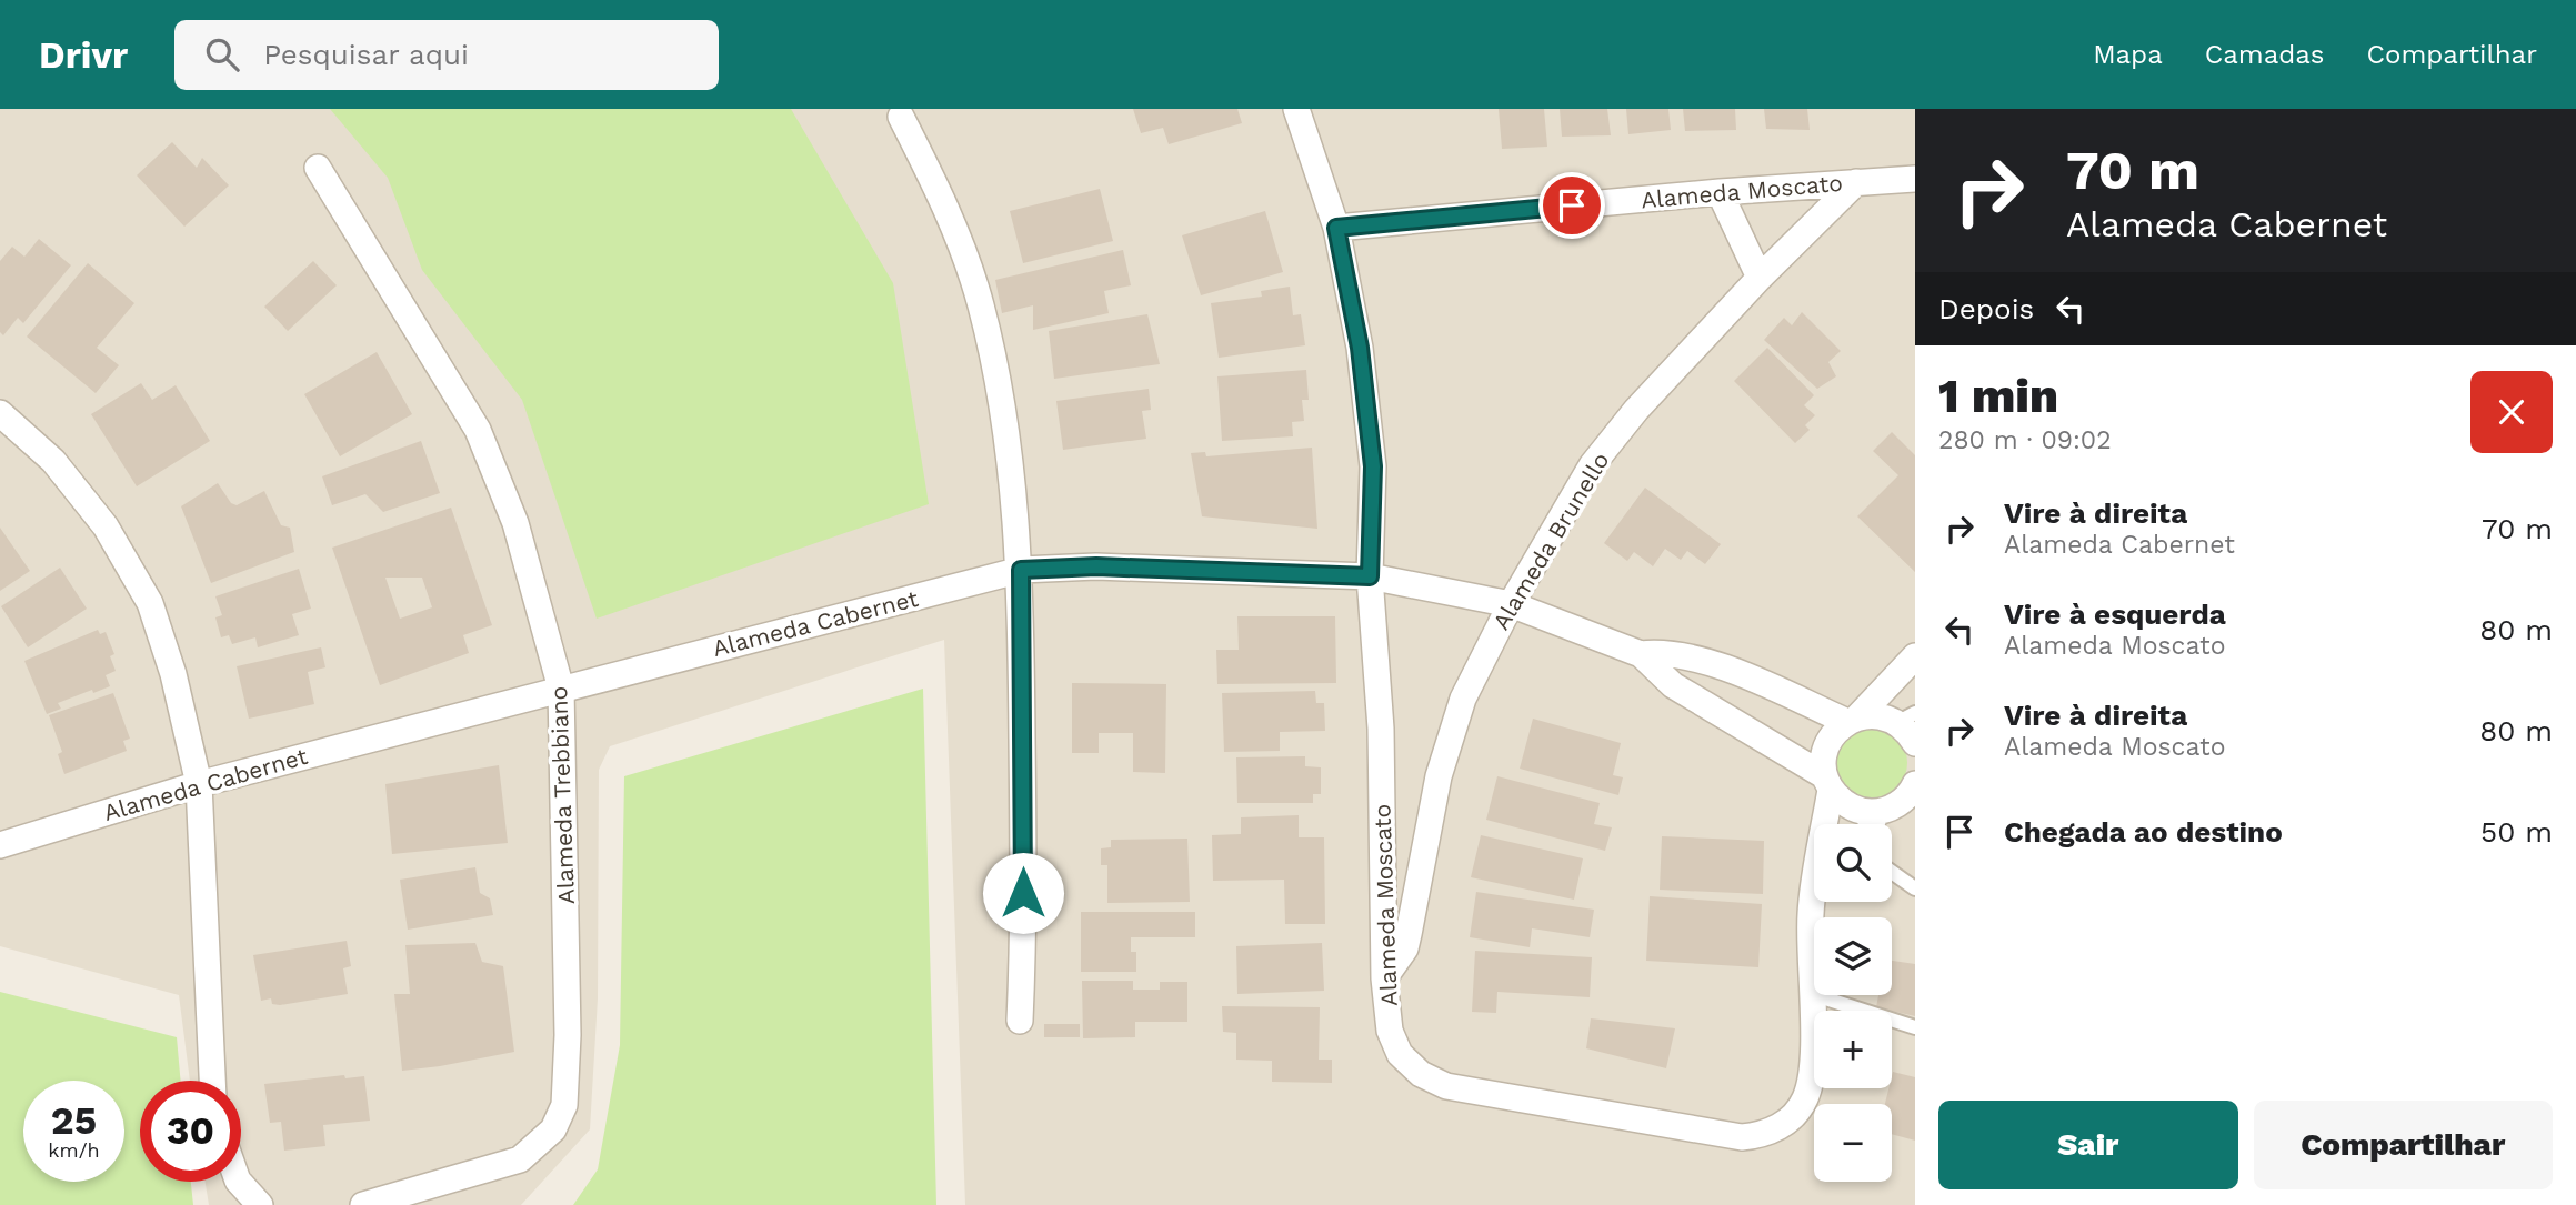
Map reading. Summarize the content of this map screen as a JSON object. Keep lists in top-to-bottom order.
{
  "streets": {
    "street": [
      "Alameda Moscato",
      "Alameda Brunello",
      "Alameda Cabernet",
      "Alameda Trebbiano"
    ]
  },
  "crossings": [
    ["Alameda Moscato", "Alameda Brunello"],
    ["Alameda Moscato", "Alameda Cabernet"],
    ["Alameda Brunello", "Alameda Cabernet"],
    ["Alameda Cabernet", "Alameda Trebbiano"]
  ],
  "page": {
    "header": "Drivr",
    "search": "Pesquisar aqui",
    "nav": ["Mapa", "Camadas", "Compartilhar"],
    "turn": ["70 m", "Alameda Cabernet"],
    "then": "Depois",
    "heading": ["1 min", "280 m · 09:02"],
    "list": [
      {
        "name": "Vire à direita",
        "note": "Alameda Cabernet",
        "value": "70 m"
      },
      {
        "name": "Vire à esquerda",
        "note": "Alameda Moscato",
        "value": "80 m"
      },
      {
        "name": "Vire à direita",
        "note": "Alameda Moscato",
        "value": "80 m"
      },
      {
        "name": "Chegada ao destino",
        "value": "50 m"
      }
    ],
    "map_buttons": ["+", "−"],
    "speed": "25 km/h",
    "limit": "30",
    "buttons": ["Sair", "Compartilhar"]
  }
}
